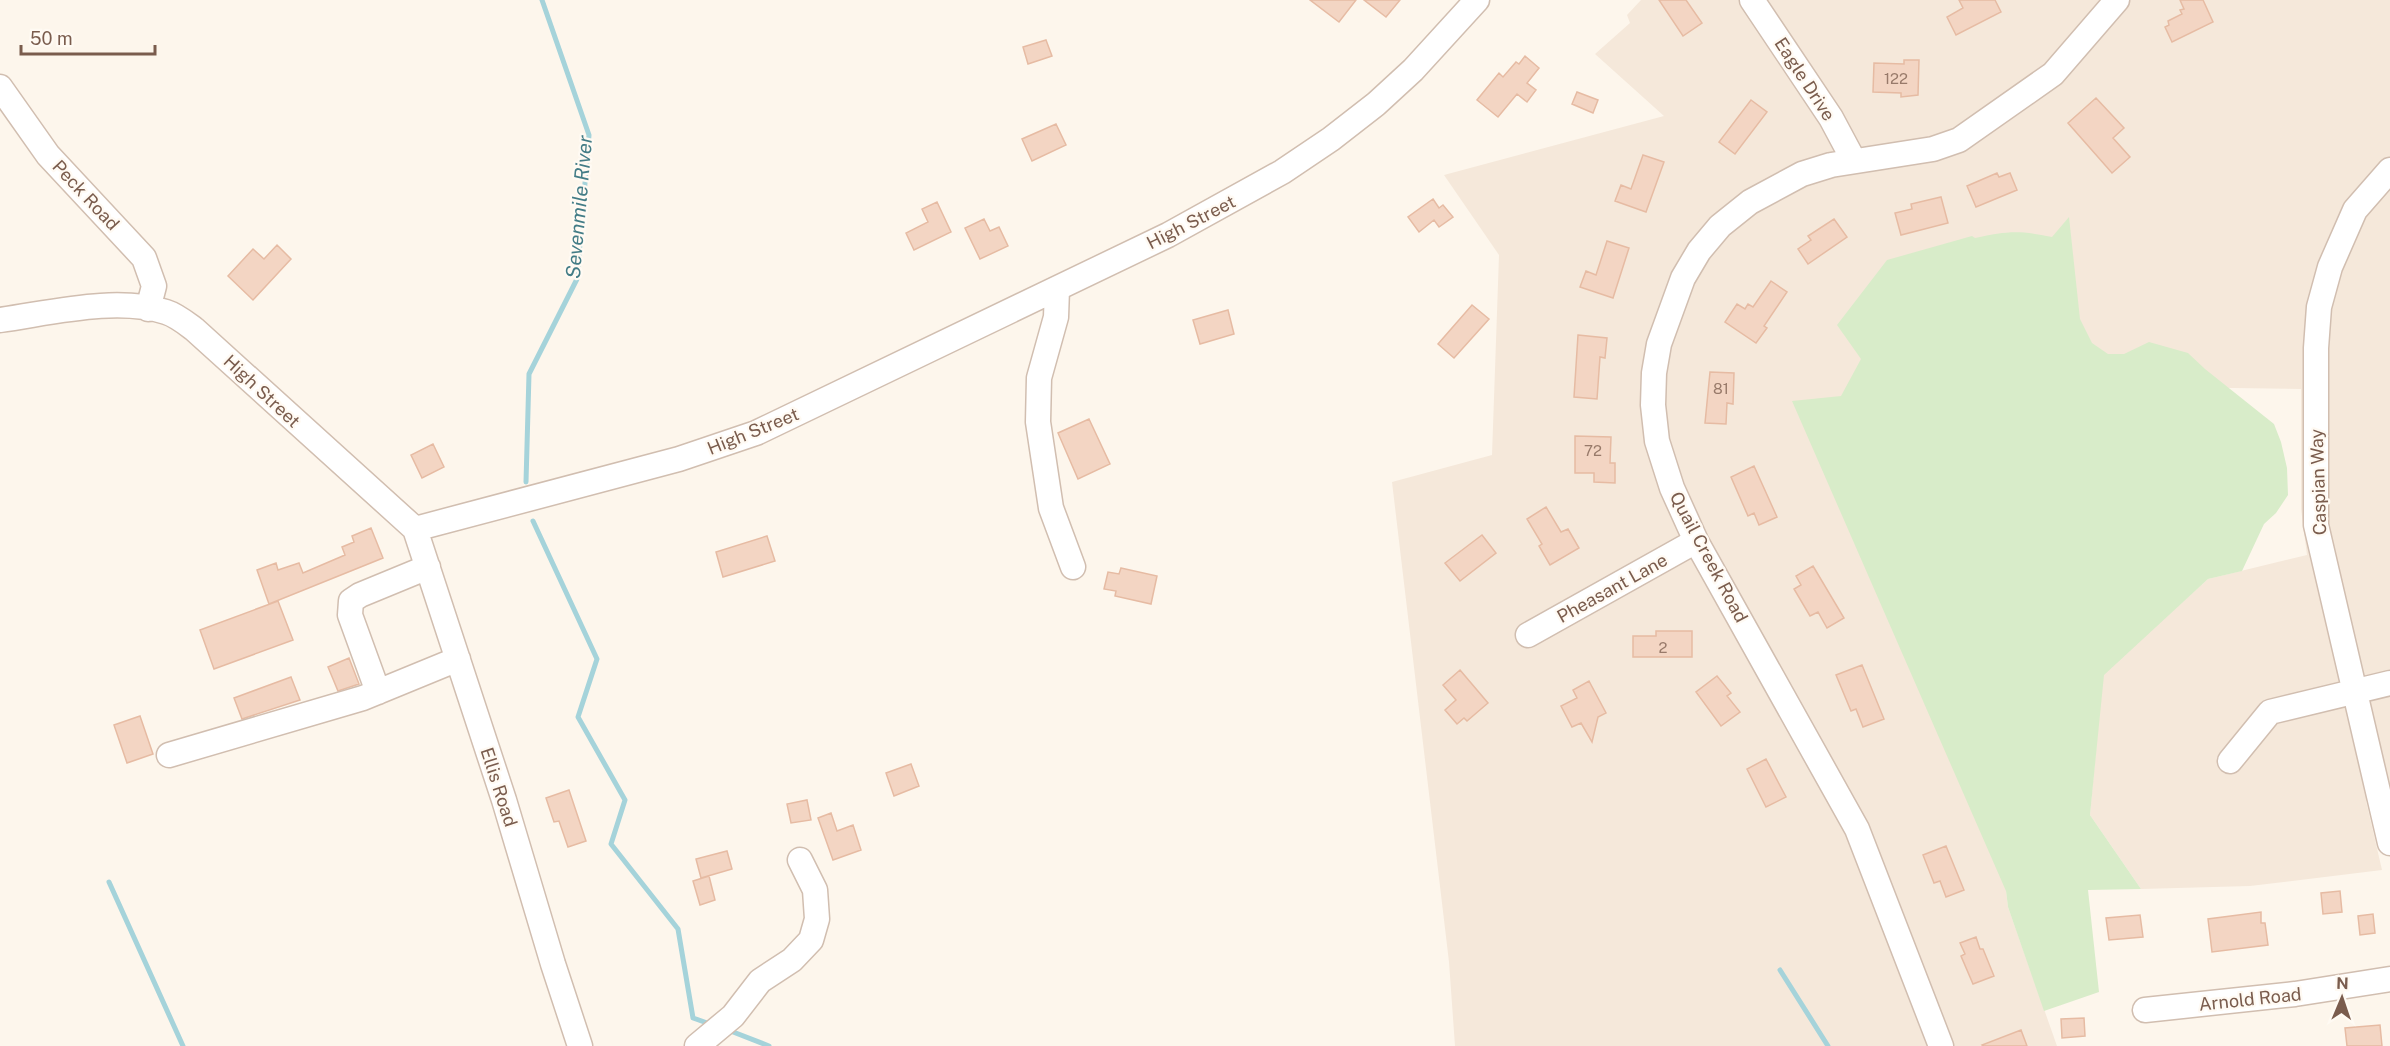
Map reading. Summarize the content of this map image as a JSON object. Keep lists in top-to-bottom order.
{
  "streets": {
    "street": [
      "Eagle Drive",
      "Peck Road",
      "High Street",
      "Caspian Way",
      "Quail Creek Road",
      "Pheasant Lane",
      "Ellis Road",
      "Arnold Road"
    ]
  },
  "crossings": [
    ["Eagle Drive", "Quail Creek Road"],
    ["Peck Road", "High Street"],
    ["High Street", "Ellis Road"],
    ["Quail Creek Road", "Pheasant Lane"]
  ],
  "water": ["Sevenmile River"],
  "house_numbers": [
    "122",
    "81",
    "72",
    "2"
  ],
  "scale_bar": "50 m",
  "north": "top"
}
